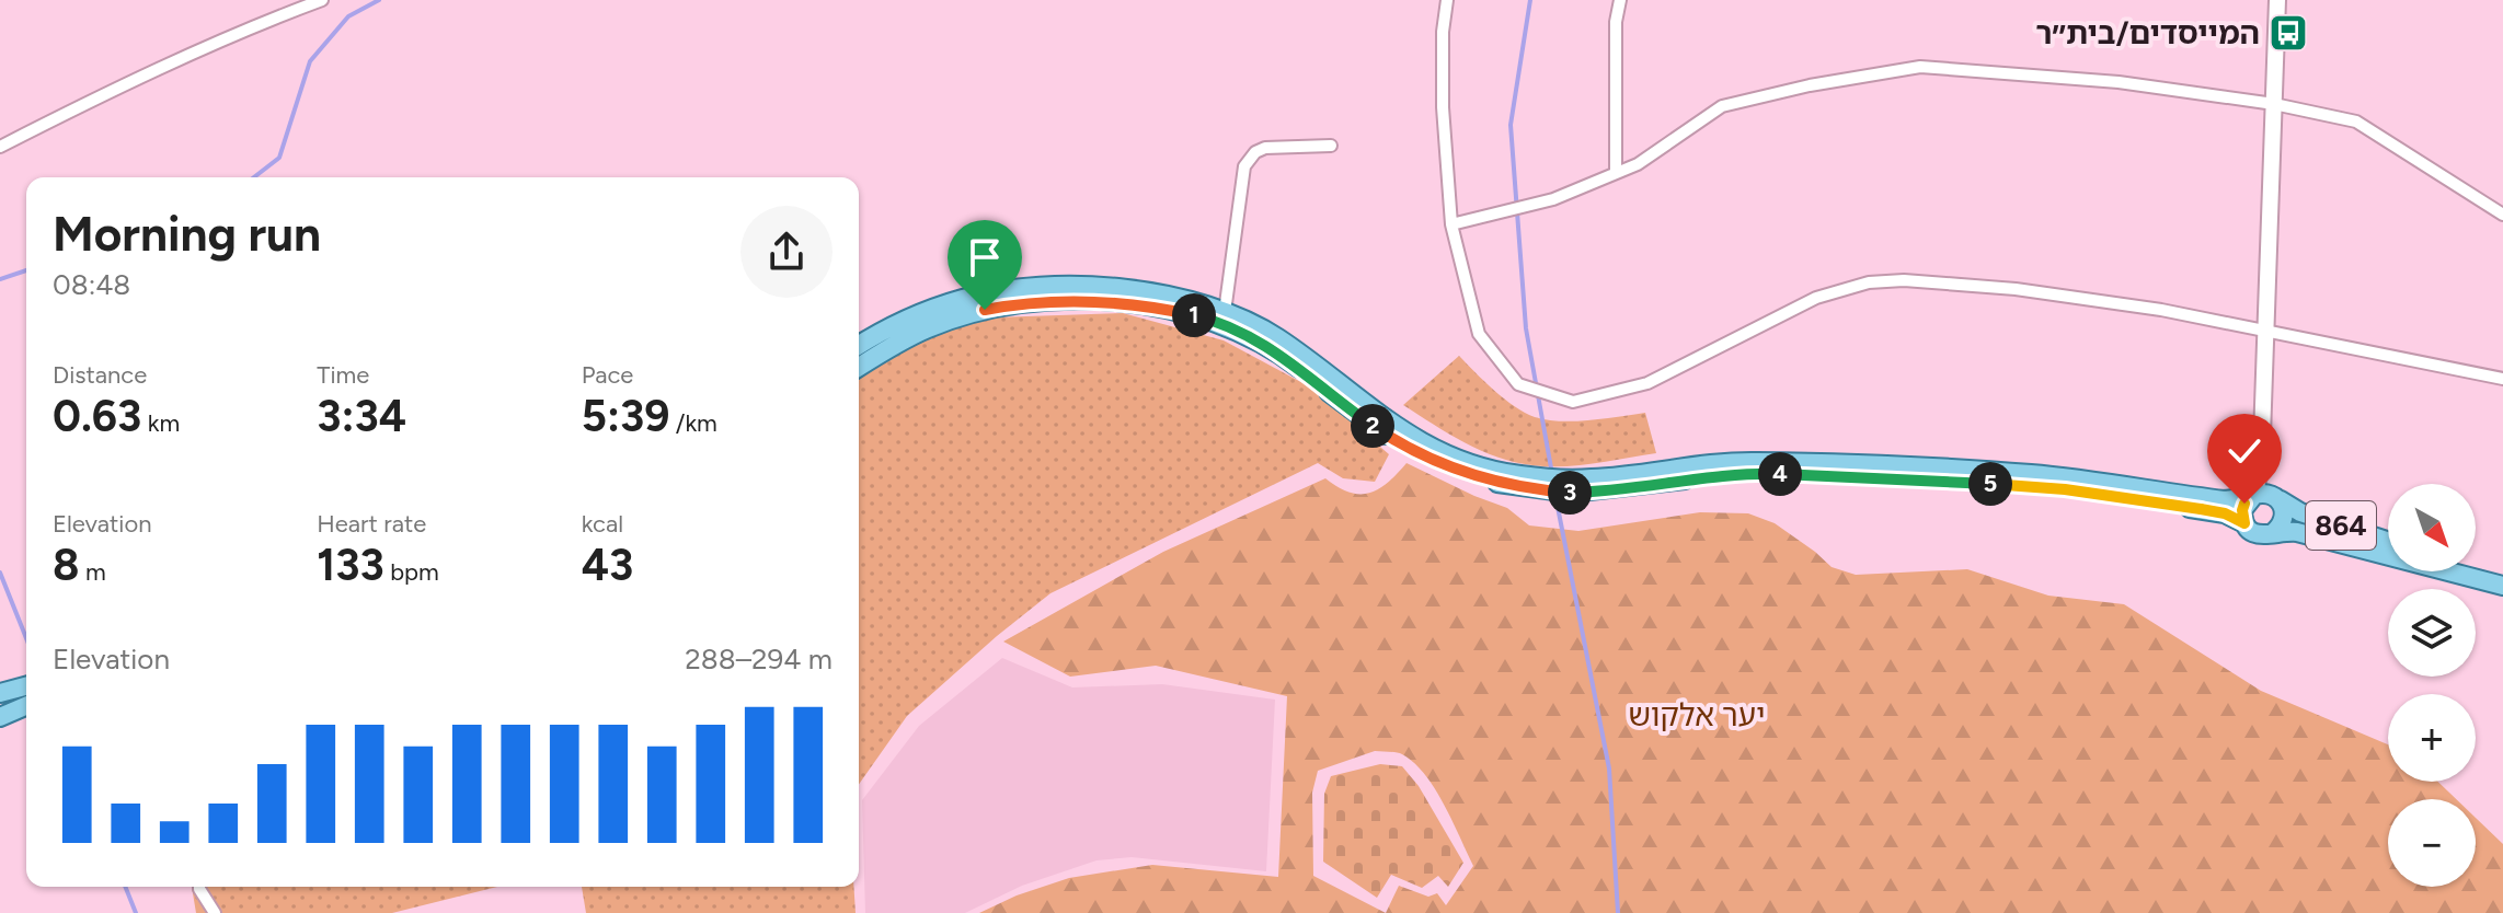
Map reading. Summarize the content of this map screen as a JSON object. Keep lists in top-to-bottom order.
{
  "streets": {
    "main road": ["864"]
  },
  "parks": ["יער אלקוש"],
  "places": {
    "bus stop": ["המייסדים/בית״ר"]
  },
  "north": "bottom right",
  "page": {
    "heading": ["Morning run", "08:48"],
    "pins": [
      "1",
      "2",
      "4",
      "5",
      "3"
    ],
    "stats": [
      ["Distance", "0.63 km"],
      ["Time", "3:34"],
      ["Pace", "5:39 /km"],
      ["Elevation", "8 m"],
      ["Heart rate", "133 bpm"],
      ["kcal", "43"]
    ],
    "map_buttons": ["+", "−"],
    "chart": ["Elevation", "288–294 m"]
  }
}
